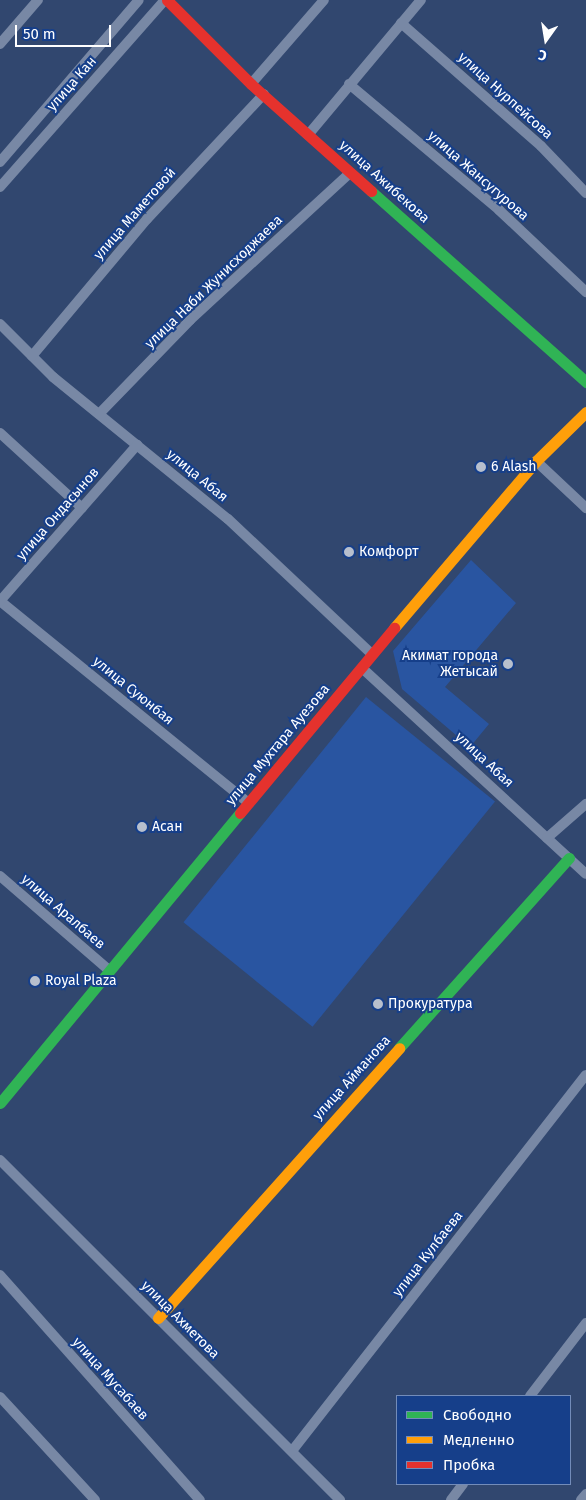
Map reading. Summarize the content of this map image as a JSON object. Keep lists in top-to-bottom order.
{
  "streets": {
    "street": [
      "улица Кан",
      "улица Нурпейсова",
      "улица Жансугурова",
      "улица Ажибекова",
      "улица Маметовой",
      "улица Наби Жунисходжаева",
      "улица Абая",
      "улица Ондасынов",
      "улица Суюнбая",
      "улица Мухтара Ауезова",
      "улица Аралбаев",
      "улица Айманова",
      "улица Кулбаева",
      "улица Ахметова",
      "улица Мусабаев"
    ]
  },
  "crossings": [
    ["улица Кан", "улица Ажибекова"],
    ["улица Ажибекова", "улица Маметовой"],
    ["улица Ажибекова", "улица Наби Жунисходжаева"],
    ["улица Маметовой", "улица Абая"],
    ["улица Наби Жунисходжаева", "улица Абая"],
    ["улица Абая", "улица Ондасынов"],
    ["улица Абая", "улица Мухтара Ауезова"],
    ["улица Абая", "улица Айманова"],
    ["улица Ондасынов", "улица Суюнбая"],
    ["улица Суюнбая", "улица Мухтара Ауезова"],
    ["улица Мухтара Ауезова", "улица Аралбаев"],
    ["улица Айманова", "улица Ахметова"],
    ["улица Кулбаева", "улица Ахметова"]
  ],
  "places": [
    "6 Alash",
    "Комфорт",
    "Акимат города Жетысай",
    "Асан",
    "Royal Plaza",
    "Прокуратура"
  ],
  "legend": ["Свободно", "Медленно", "Пробка"],
  "scale_bar": "50 m",
  "north": "bottom"
}
